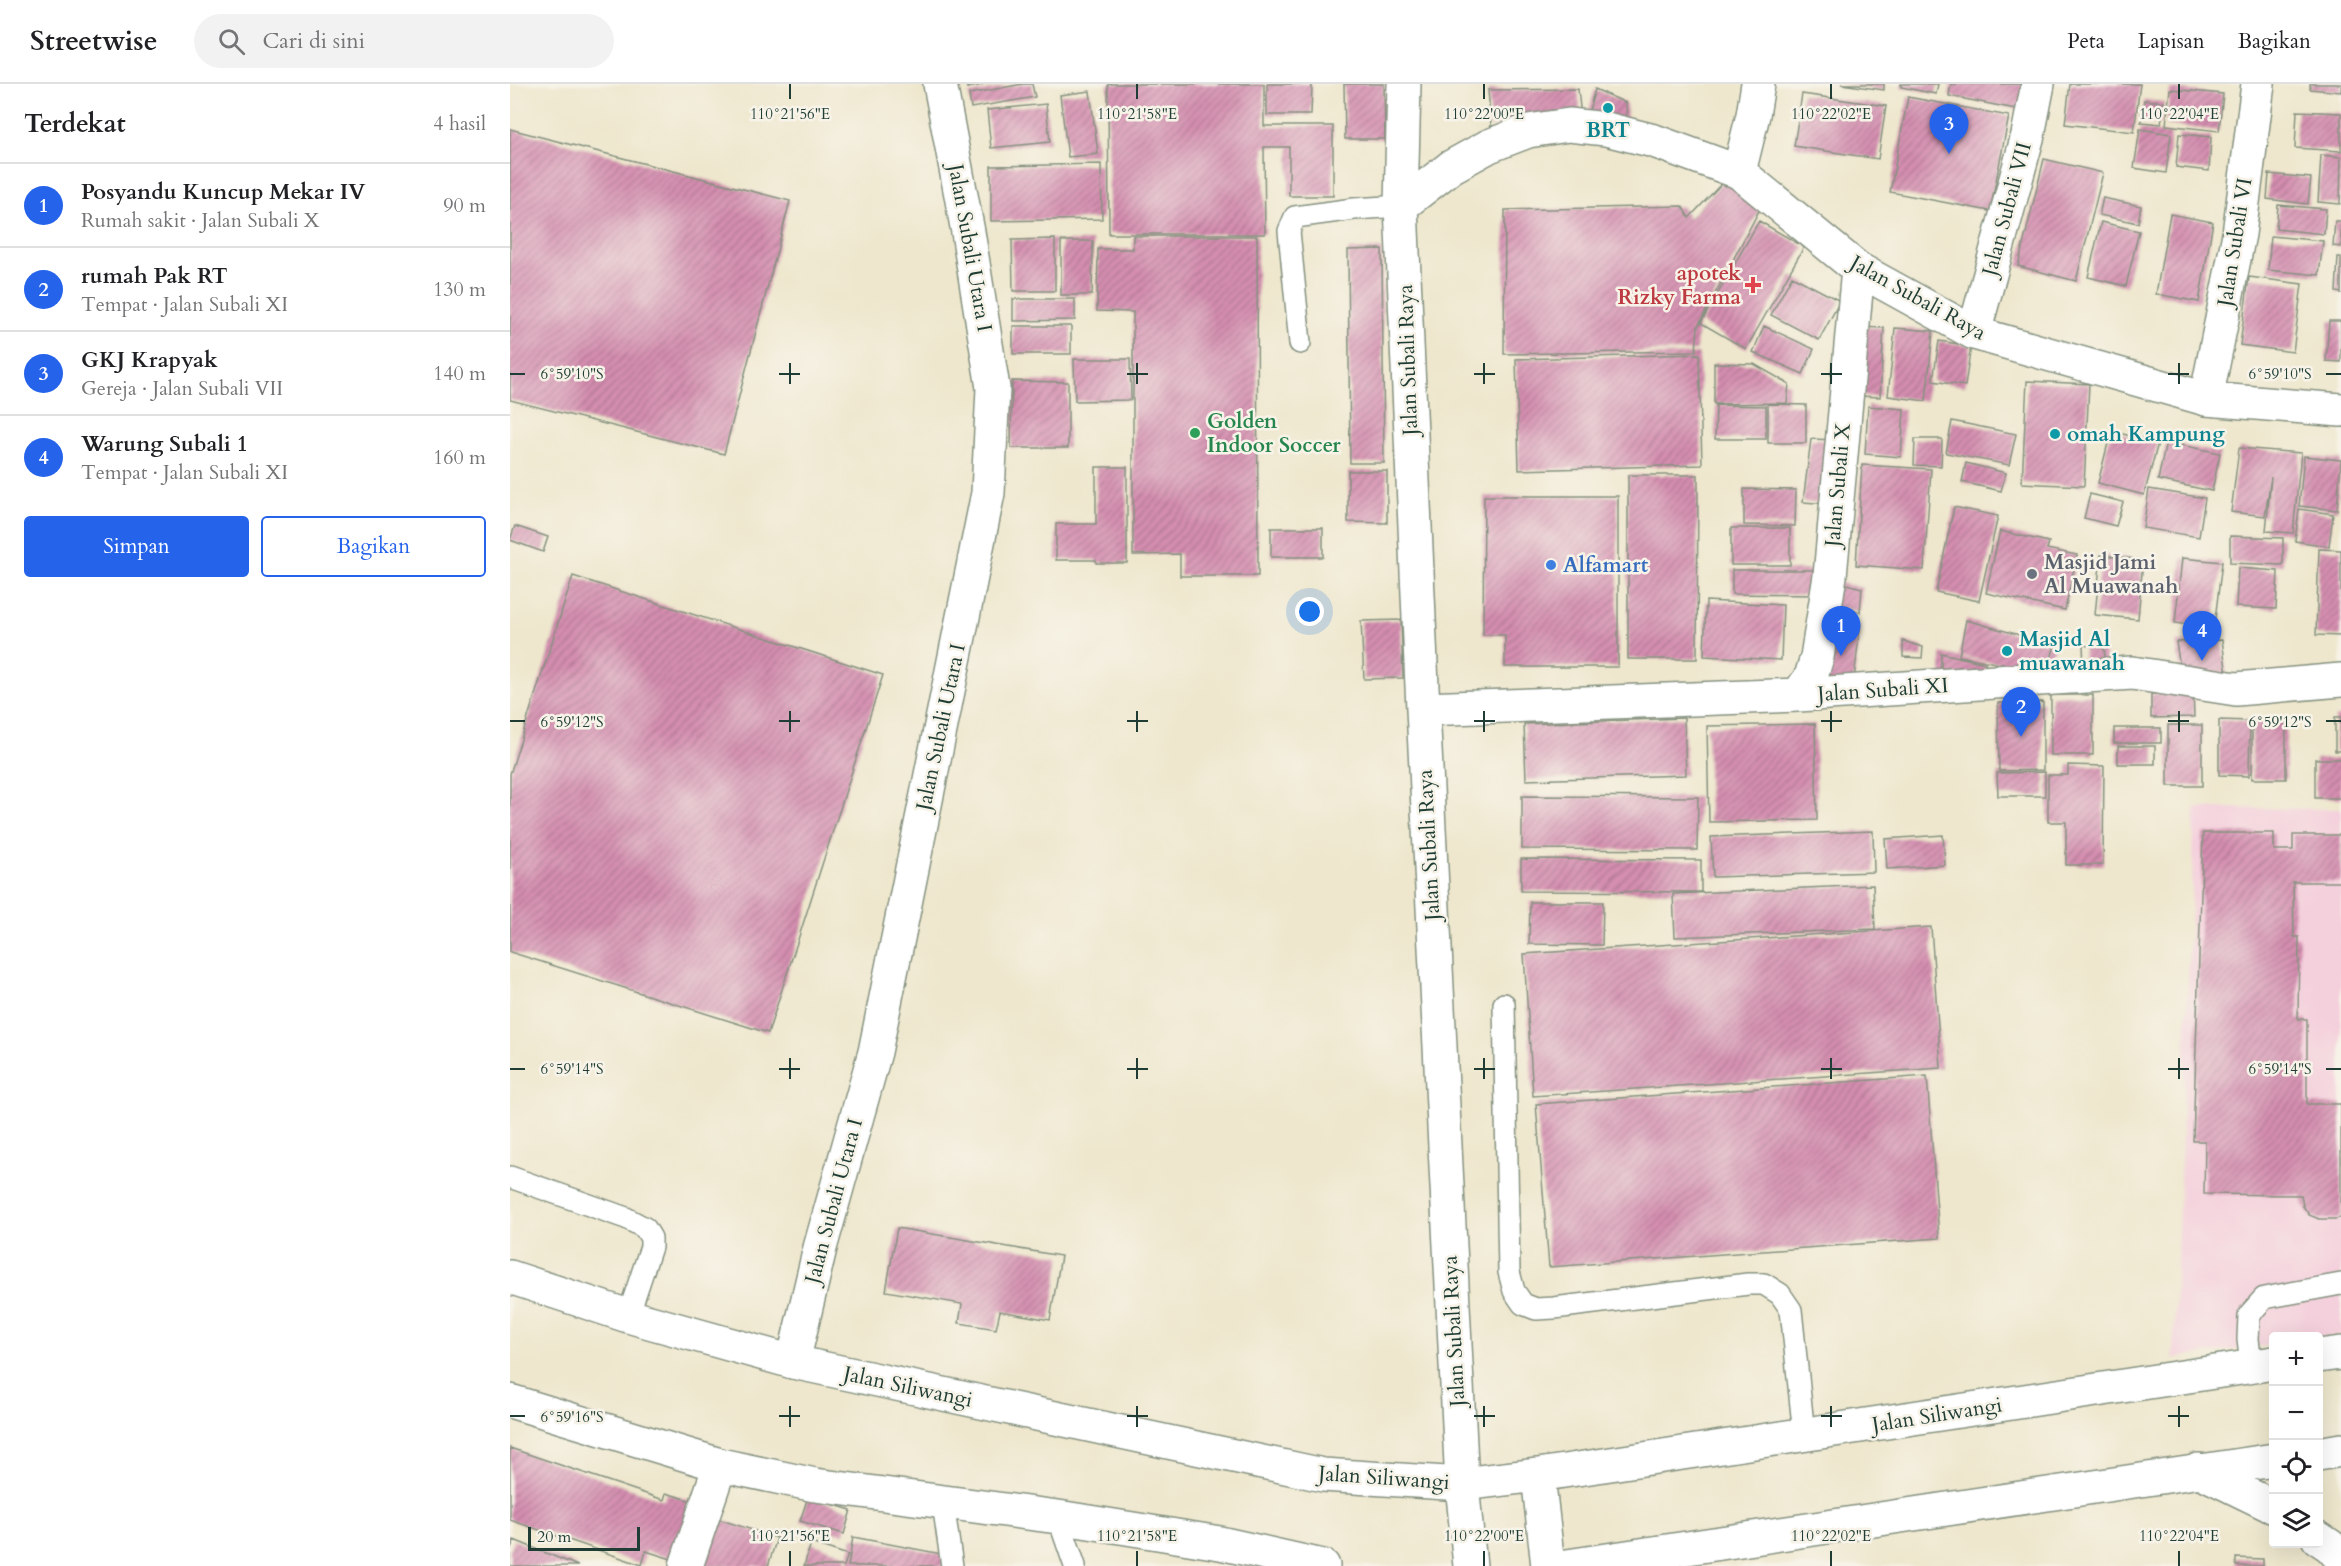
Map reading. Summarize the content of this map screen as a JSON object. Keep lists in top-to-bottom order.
{
  "streets": {
    "main road": [
      "Jalan Subali VII",
      "Jalan Subali VI",
      "Jalan Subali Utara I",
      "Jalan Subali Raya",
      "Jalan Subali X",
      "Jalan Subali XI",
      "Jalan Siliwangi"
    ]
  },
  "crossings": [
    ["Jalan Subali VII", "Jalan Subali Raya"],
    ["Jalan Subali VI", "Jalan Subali Raya"],
    ["Jalan Subali Utara I", "Jalan Siliwangi"],
    ["Jalan Subali Raya", "Jalan Subali X"],
    ["Jalan Subali Raya", "Jalan Subali XI"],
    ["Jalan Subali Raya", "Jalan Siliwangi"],
    ["Jalan Subali X", "Jalan Subali XI"]
  ],
  "places": {
    "other": [
      "BRT",
      "Golden Indoor Soccer",
      "omah Kampung",
      "Alfamart",
      "Masjid Jami Al Muawanah",
      "Masjid Al muawanah"
    ],
    "health": ["apotek Rizky Farma"]
  },
  "scale_bar": "20 m",
  "page": {
    "header": "Streetwise",
    "search": "Cari di sini",
    "nav": ["Peta", "Lapisan", "Bagikan"],
    "heading": ["Terdekat", "4 hasil"],
    "pins": [
      "3",
      "1",
      "4",
      "2"
    ],
    "list": [
      {
        "mark": "1",
        "name": "Posyandu Kuncup Mekar IV",
        "note": "Rumah sakit · Jalan Subali X",
        "value": "90 m"
      },
      {
        "mark": "2",
        "name": "rumah Pak RT",
        "note": "Tempat · Jalan Subali XI",
        "value": "130 m"
      },
      {
        "mark": "3",
        "name": "GKJ Krapyak",
        "note": "Gereja · Jalan Subali VII",
        "value": "140 m"
      },
      {
        "mark": "4",
        "name": "Warung Subali 1",
        "note": "Tempat · Jalan Subali XI",
        "value": "160 m"
      }
    ],
    "buttons": ["Simpan", "Bagikan"],
    "map_buttons": ["+", "−"],
    "scale": "20 m"
  },
  "coordinates": [
    "110°21'56\"E",
    "110°21'58\"E",
    "110°22'00\"E",
    "110°22'02\"E",
    "110°22'04\"E",
    "6°59'10\"S",
    "6°59'12\"S",
    "6°59'14\"S",
    "6°59'16\"S"
  ]
}
